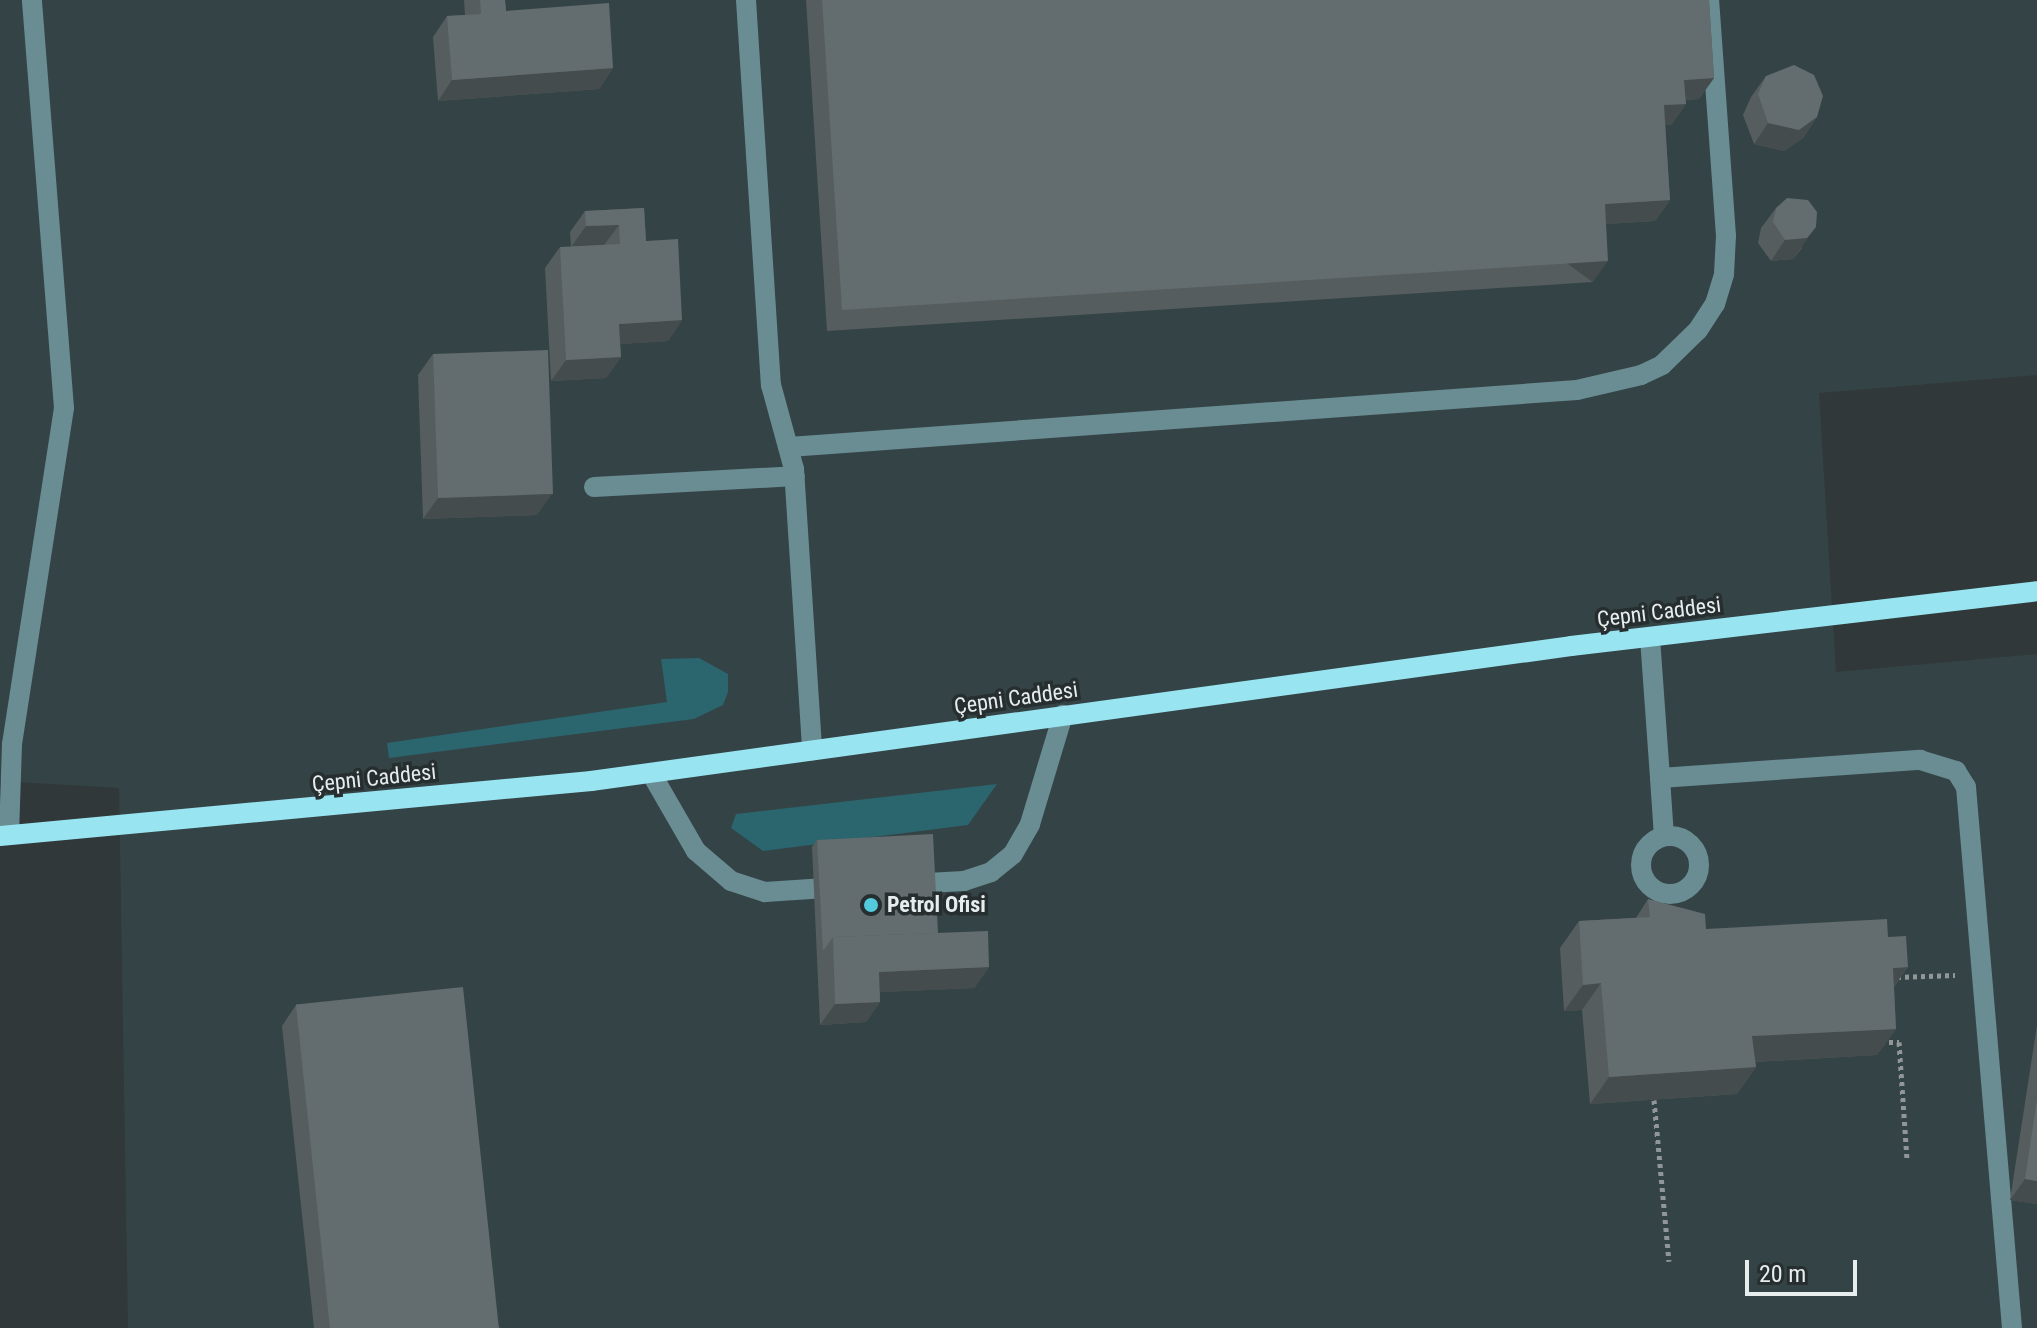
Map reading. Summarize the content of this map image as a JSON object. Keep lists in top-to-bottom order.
{
  "streets": {
    "main road": ["Çepni Caddesi"]
  },
  "places": ["Petrol Ofisi"],
  "scale_bar": "20 m"
}
